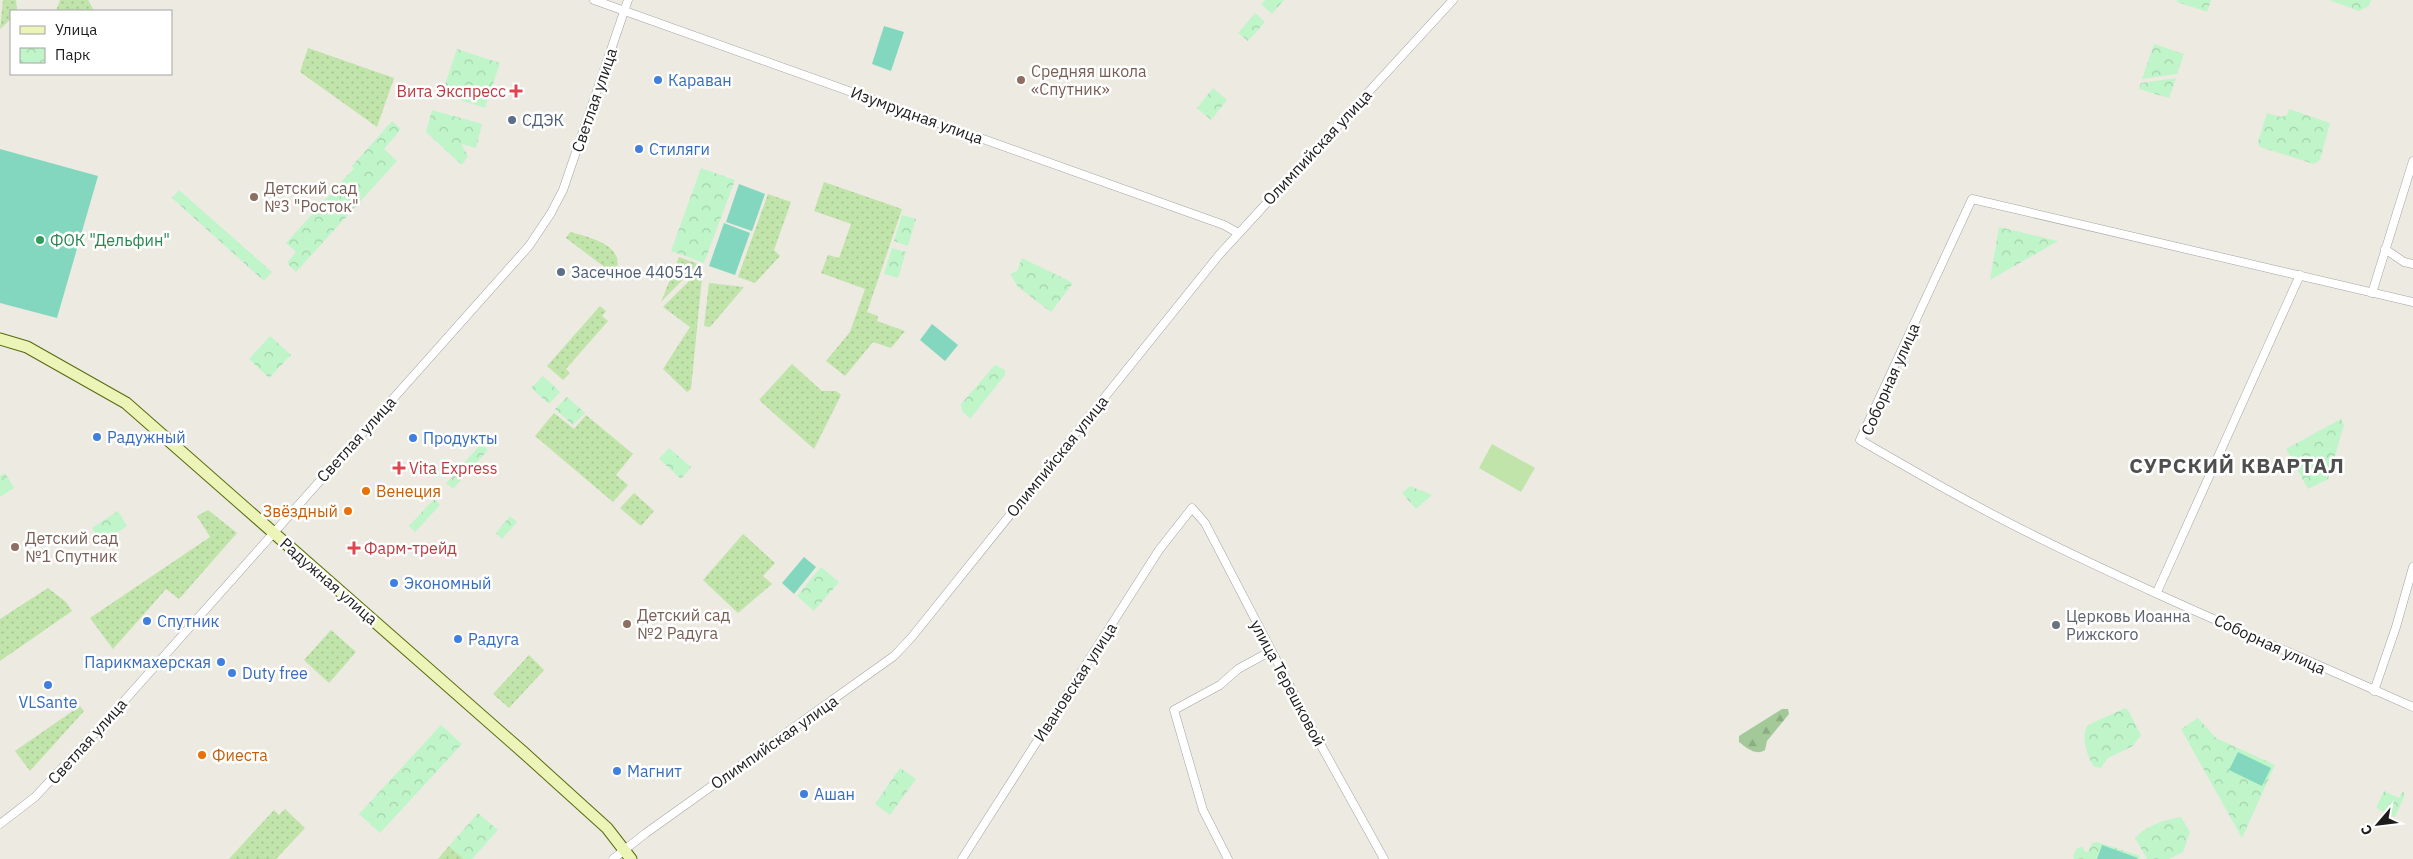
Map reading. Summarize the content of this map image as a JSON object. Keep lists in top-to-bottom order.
{
  "streets": {
    "main road": ["Радужная улица"],
    "street": [
      "Светлая улица",
      "Изумрудная улица",
      "Олимпийская улица",
      "Соборная улица",
      "Ивановская улица",
      "улица Терешковой"
    ]
  },
  "crossings": [
    ["Светлая улица", "Изумрудная улица"],
    ["Светлая улица", "Радужная улица"],
    ["Изумрудная улица", "Олимпийская улица"],
    ["Олимпийская улица", "Радужная улица"],
    ["Ивановская улица", "улица Терешковой"]
  ],
  "districts": ["СУРСКИЙ КВАРТАЛ"],
  "places": {
    "other": [
      "Караван",
      "Средняя школа «Спутник»",
      "СДЭК",
      "Стиляги",
      "Детский сад №3 \"Росток\"",
      "ФОК \"Дельфин\"",
      "Засечное 440514",
      "Радужный",
      "Продукты",
      "Венеция",
      "Звёздный",
      "Детский сад №1 Спутник",
      "Экономный",
      "Спутник",
      "Детский сад №2 Радуга",
      "Церковь Иоанна Рижского",
      "Радуга",
      "Парикмахерская",
      "Duty free",
      "VLSante",
      "Фиеста",
      "Магнит",
      "Ашан"
    ],
    "health": ["Вита Экспресс", "Vita Express", "Фарм-трейд"]
  },
  "legend": ["Улица", "Парк"],
  "north": "bottom left"
}
